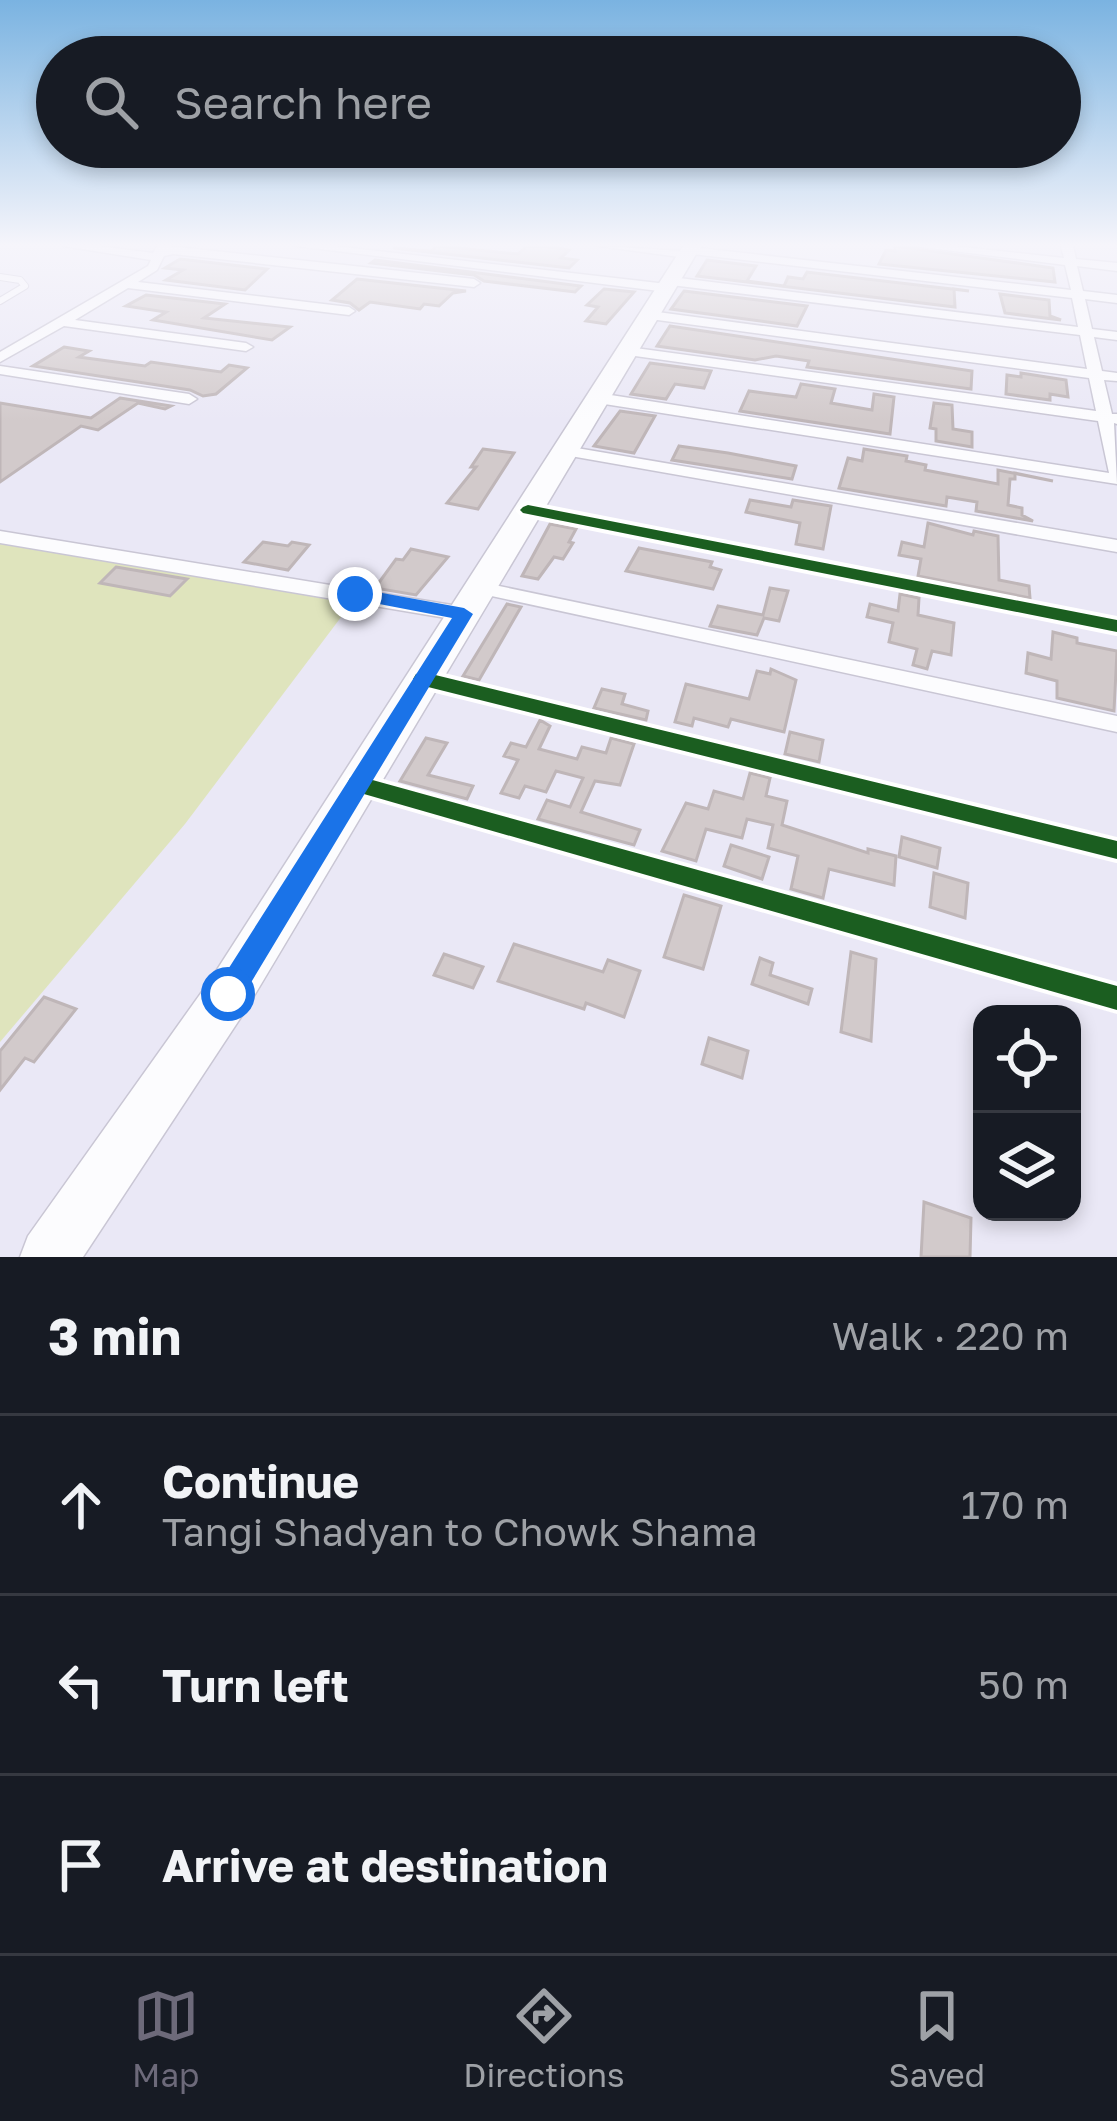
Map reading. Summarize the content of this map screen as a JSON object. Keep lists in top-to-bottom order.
{
  "page": {
    "search": "Search here",
    "heading": ["3 min", "Walk · 220 m"],
    "list": [
      ["Continue", "Tangi Shadyan to Chowk Shama", "170 m"],
      ["Turn left", "50 m"],
      "Arrive at destination"
    ],
    "nav": ["Map", "Directions", "Saved"]
  }
}
